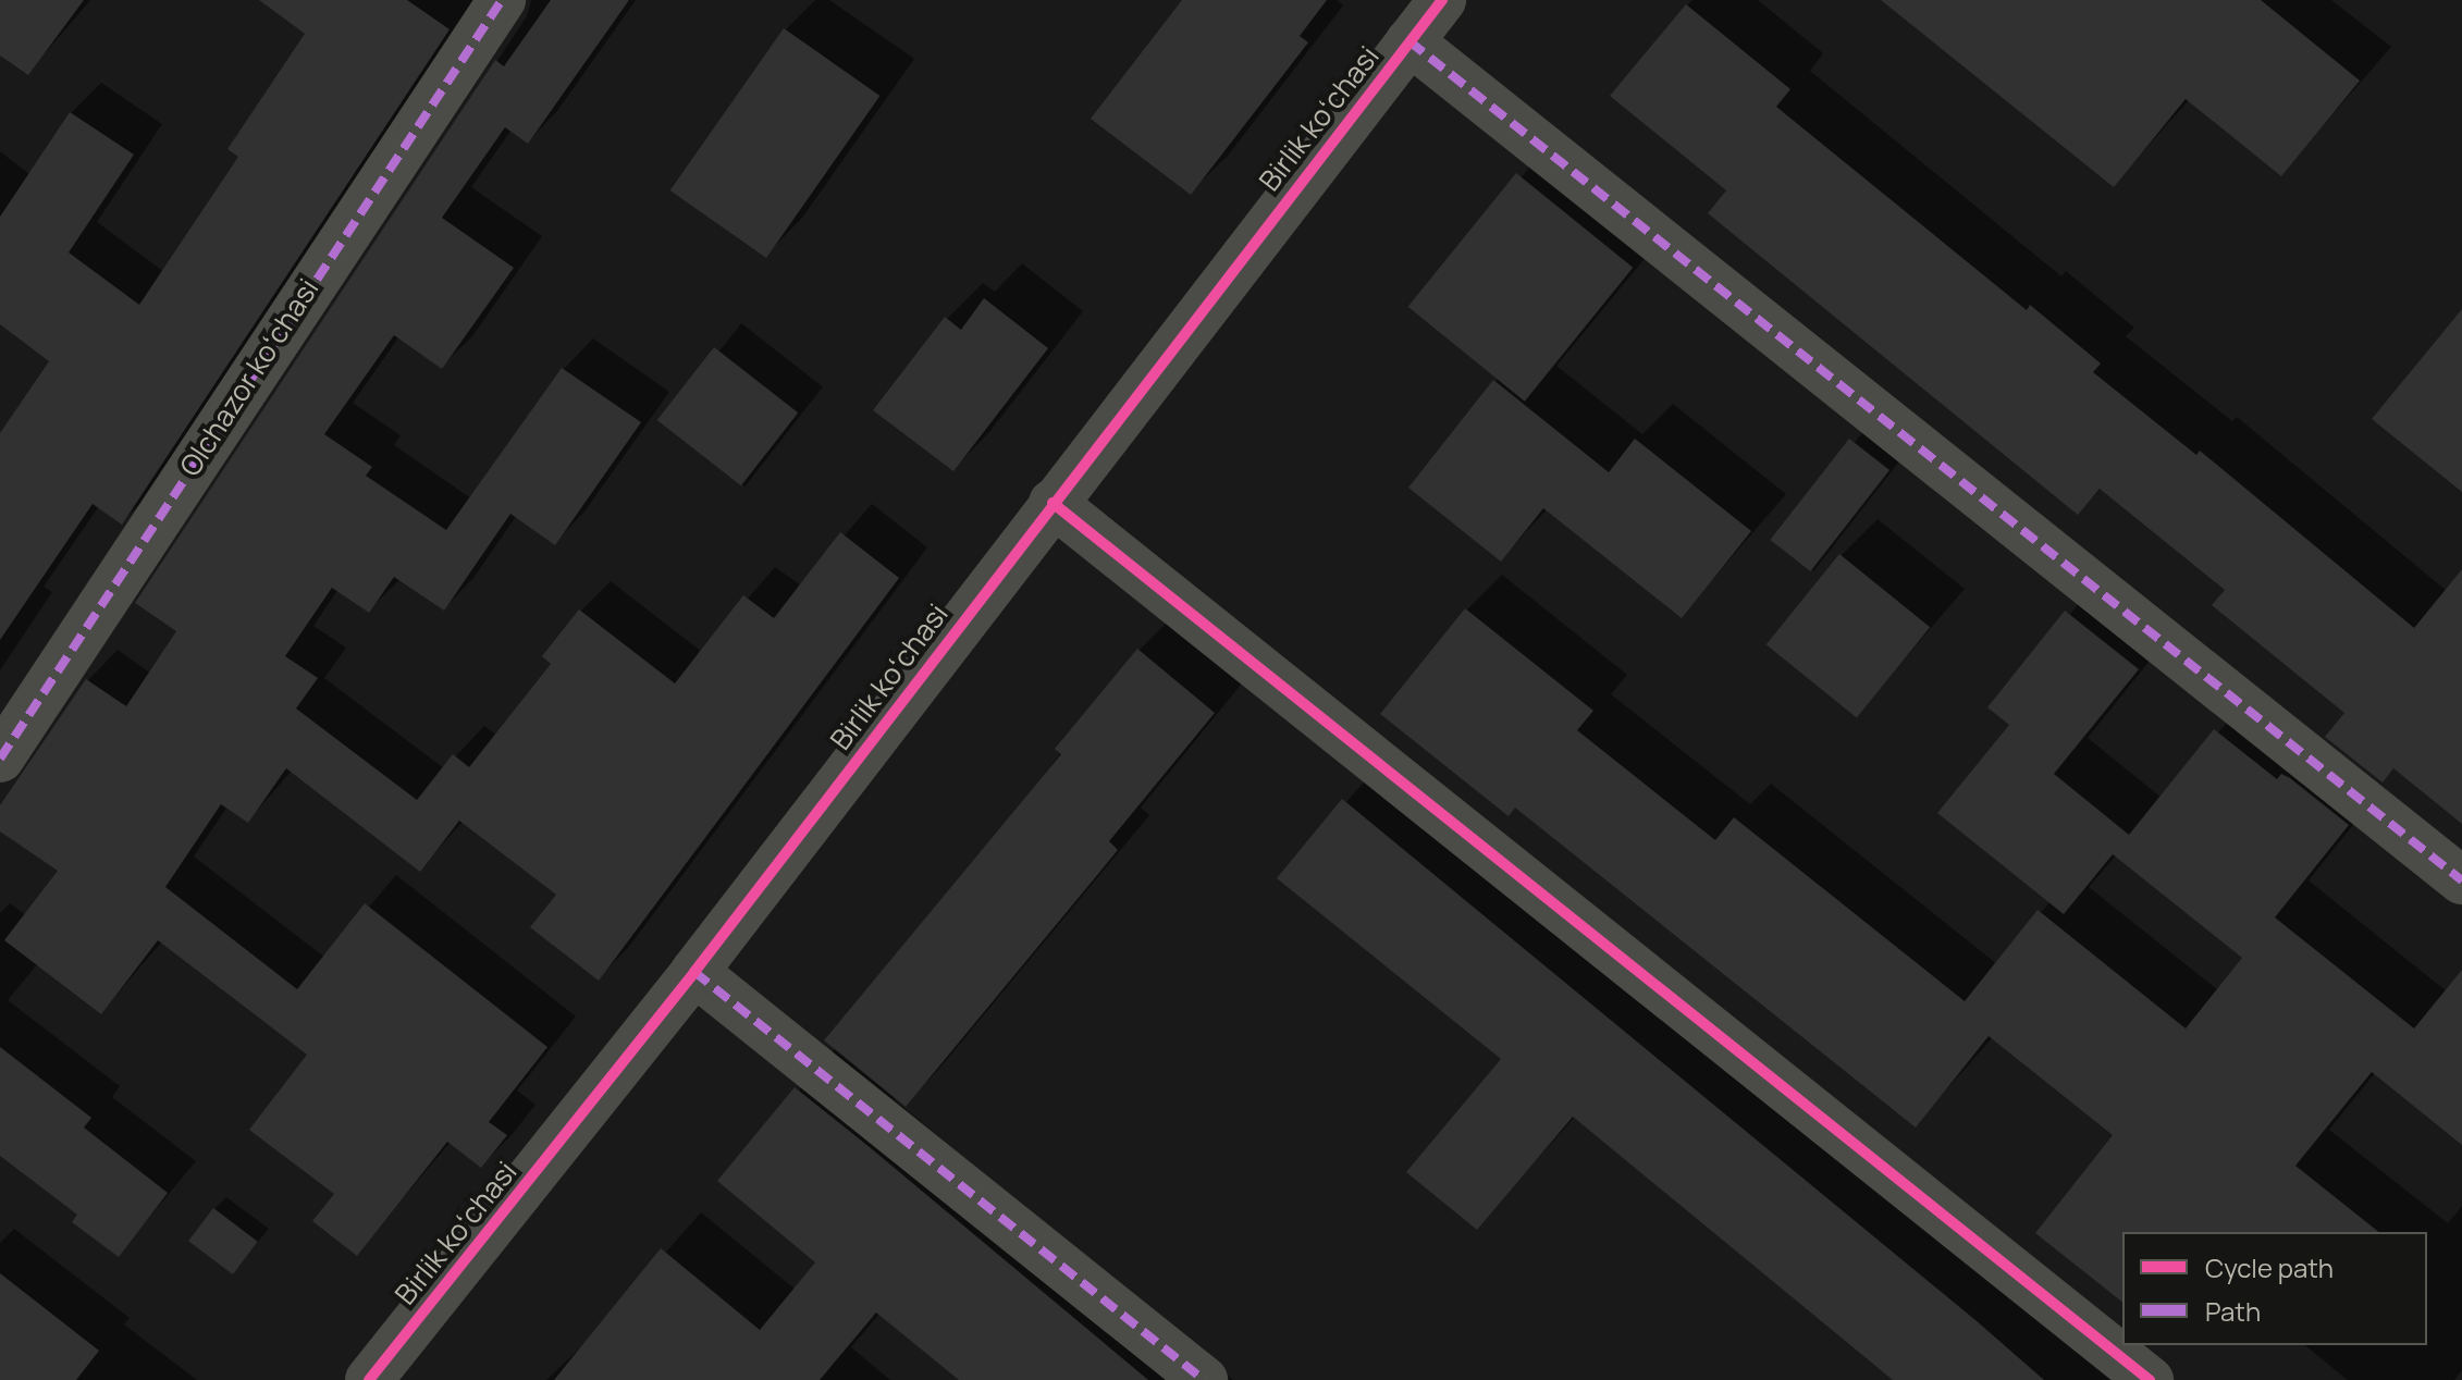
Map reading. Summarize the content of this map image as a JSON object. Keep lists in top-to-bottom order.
{
  "streets": {
    "street": ["Birlik koʻchasi", "Olchazor koʻchasi"]
  },
  "legend": ["Cycle path", "Path"]
}
